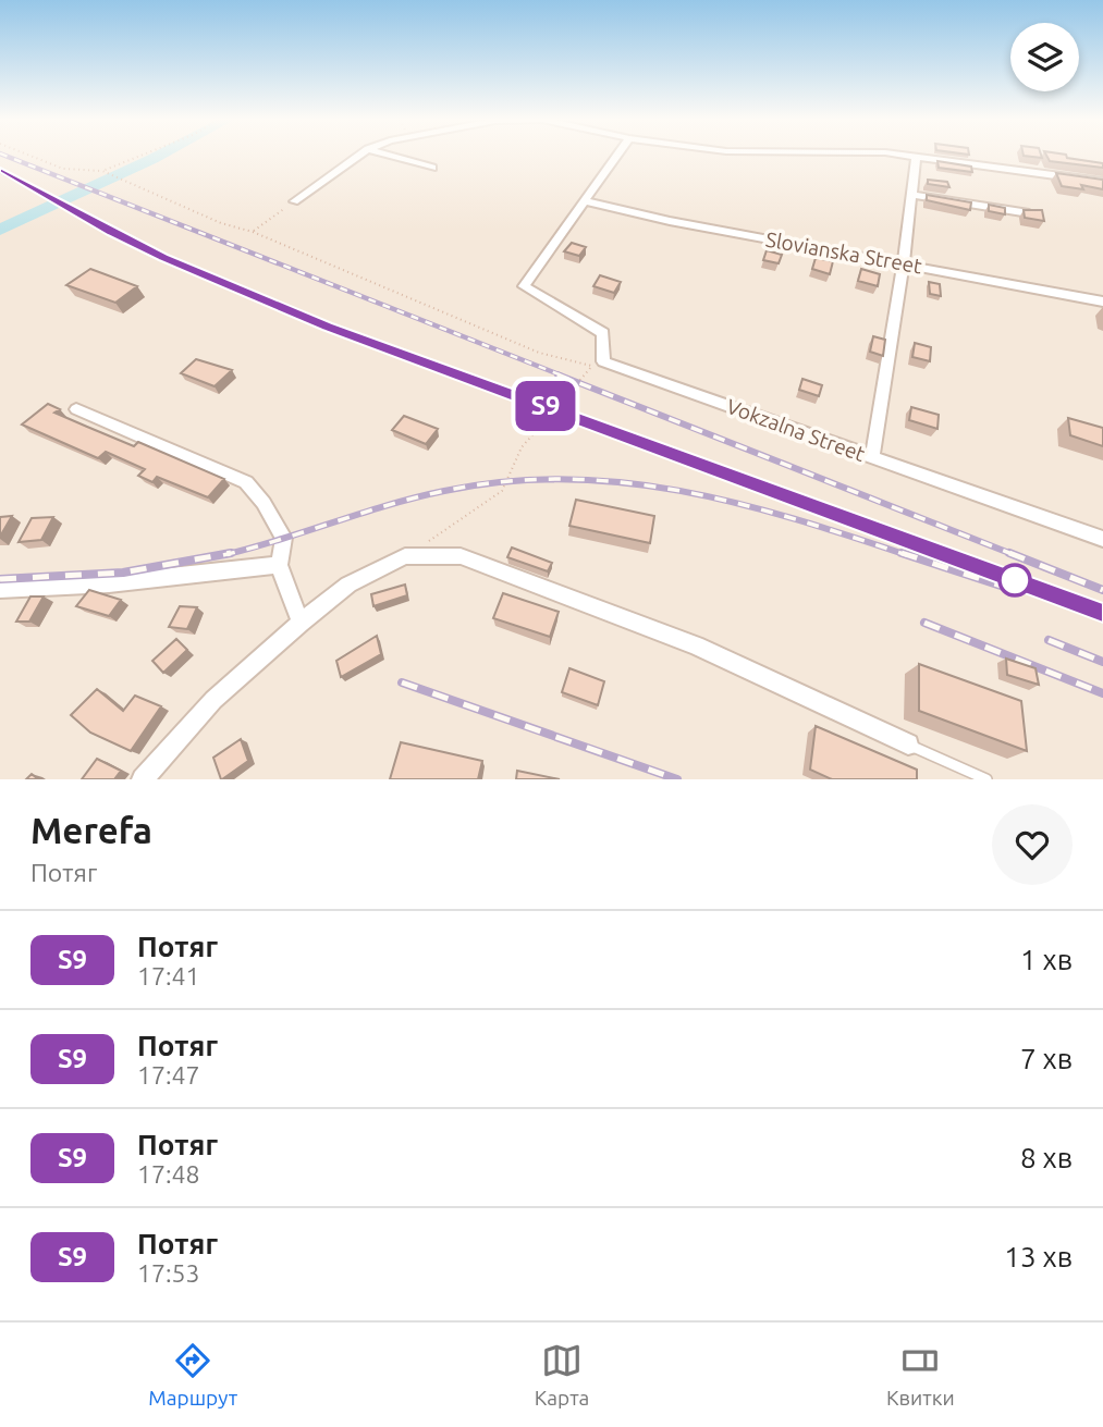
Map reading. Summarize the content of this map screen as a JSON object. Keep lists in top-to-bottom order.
{
  "streets": {
    "street": ["Slovianska Street", "Vokzalna Street"]
  },
  "crossings": [
    ["Slovianska Street", "Vokzalna Street"]
  ],
  "page": {
    "on_map": "S9",
    "heading": ["Merefa", "Потяг"],
    "list": [
      {
        "mark": "S9",
        "name": "Потяг",
        "note": "17:41",
        "value": "1 хв"
      },
      {
        "mark": "S9",
        "name": "Потяг",
        "note": "17:47",
        "value": "7 хв"
      },
      {
        "mark": "S9",
        "name": "Потяг",
        "note": "17:48",
        "value": "8 хв"
      },
      {
        "mark": "S9",
        "name": "Потяг",
        "note": "17:53",
        "value": "13 хв"
      }
    ],
    "tabs": ["Маршрут", "Карта", "Квитки"]
  }
}
